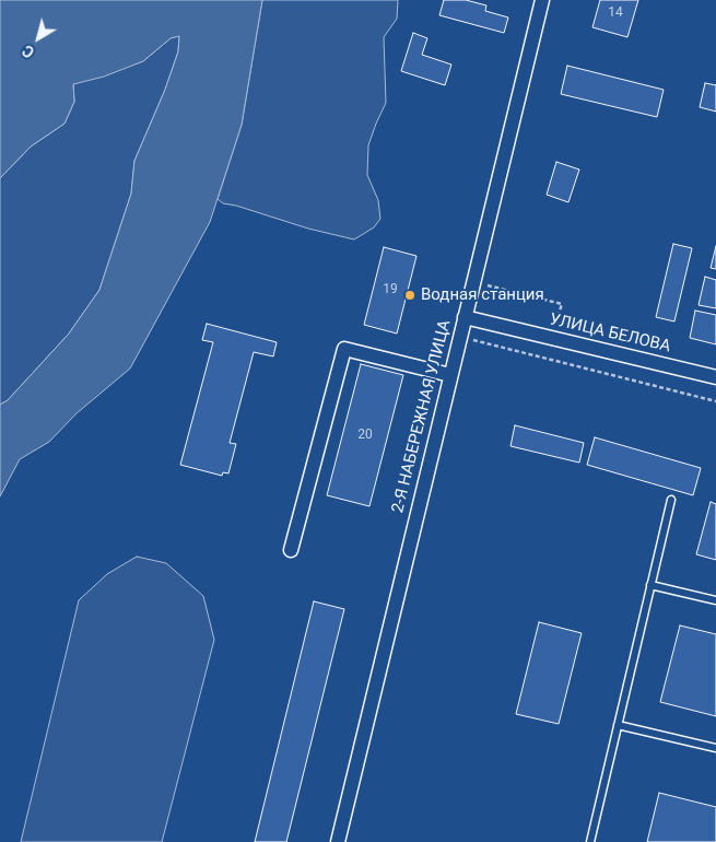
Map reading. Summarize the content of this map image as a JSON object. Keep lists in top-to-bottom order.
{
  "streets": {
    "street": ["УЛИЦА БЕЛОВА", "2-Я НАБЕРЕЖНАЯ УЛИЦА"]
  },
  "crossings": [
    ["УЛИЦА БЕЛОВА", "2-Я НАБЕРЕЖНАЯ УЛИЦА"]
  ],
  "places": ["Водная станция"],
  "house_numbers": ["14", "19", "20"],
  "north": "bottom left"
}
